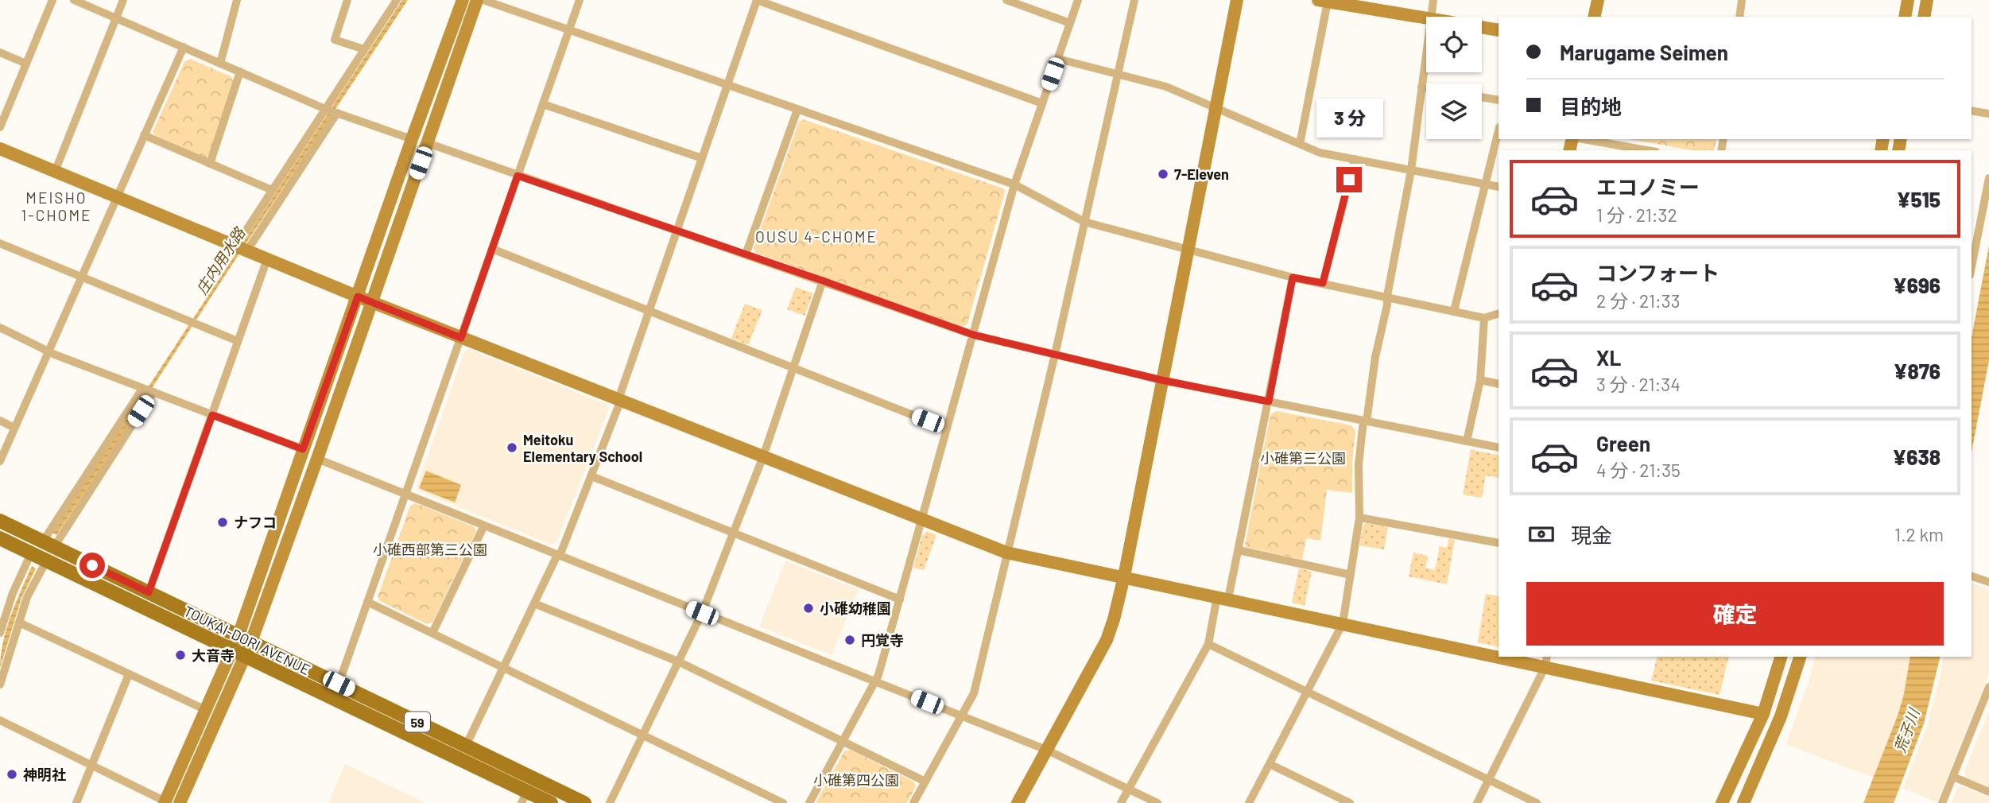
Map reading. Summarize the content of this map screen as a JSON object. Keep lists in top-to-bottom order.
{
  "streets": {
    "main road": ["TOUKAI-DORI AVENUE", "59"]
  },
  "districts": ["MEISHO 1-CHOME", "OUSU 4-CHOME"],
  "water": ["庄内用水路", "荒子川"],
  "parks": ["小碓第三公園", "小碓西部第三公園", "小碓第四公園"],
  "places": [
    "7-Eleven",
    "Meitoku Elementary School",
    "ナフコ",
    "小碓幼稚園",
    "円覚寺",
    "大音寺",
    "神明社"
  ],
  "page": {
    "banner": ["Marugame Seimen", "目的地"],
    "bubble": "3 分",
    "list": [
      {
        "name": "エコノミー",
        "note": "1 分 · 21:32",
        "value": "¥515"
      },
      {
        "name": "コンフォート",
        "note": "2 分 · 21:33",
        "value": "¥696"
      },
      {
        "name": "XL",
        "note": "3 分 · 21:34",
        "value": "¥876"
      },
      {
        "name": "Green",
        "note": "4 分 · 21:35",
        "value": "¥638"
      }
    ],
    "pay": ["現金", "1.2 km"],
    "buttons": "確定"
  }
}
